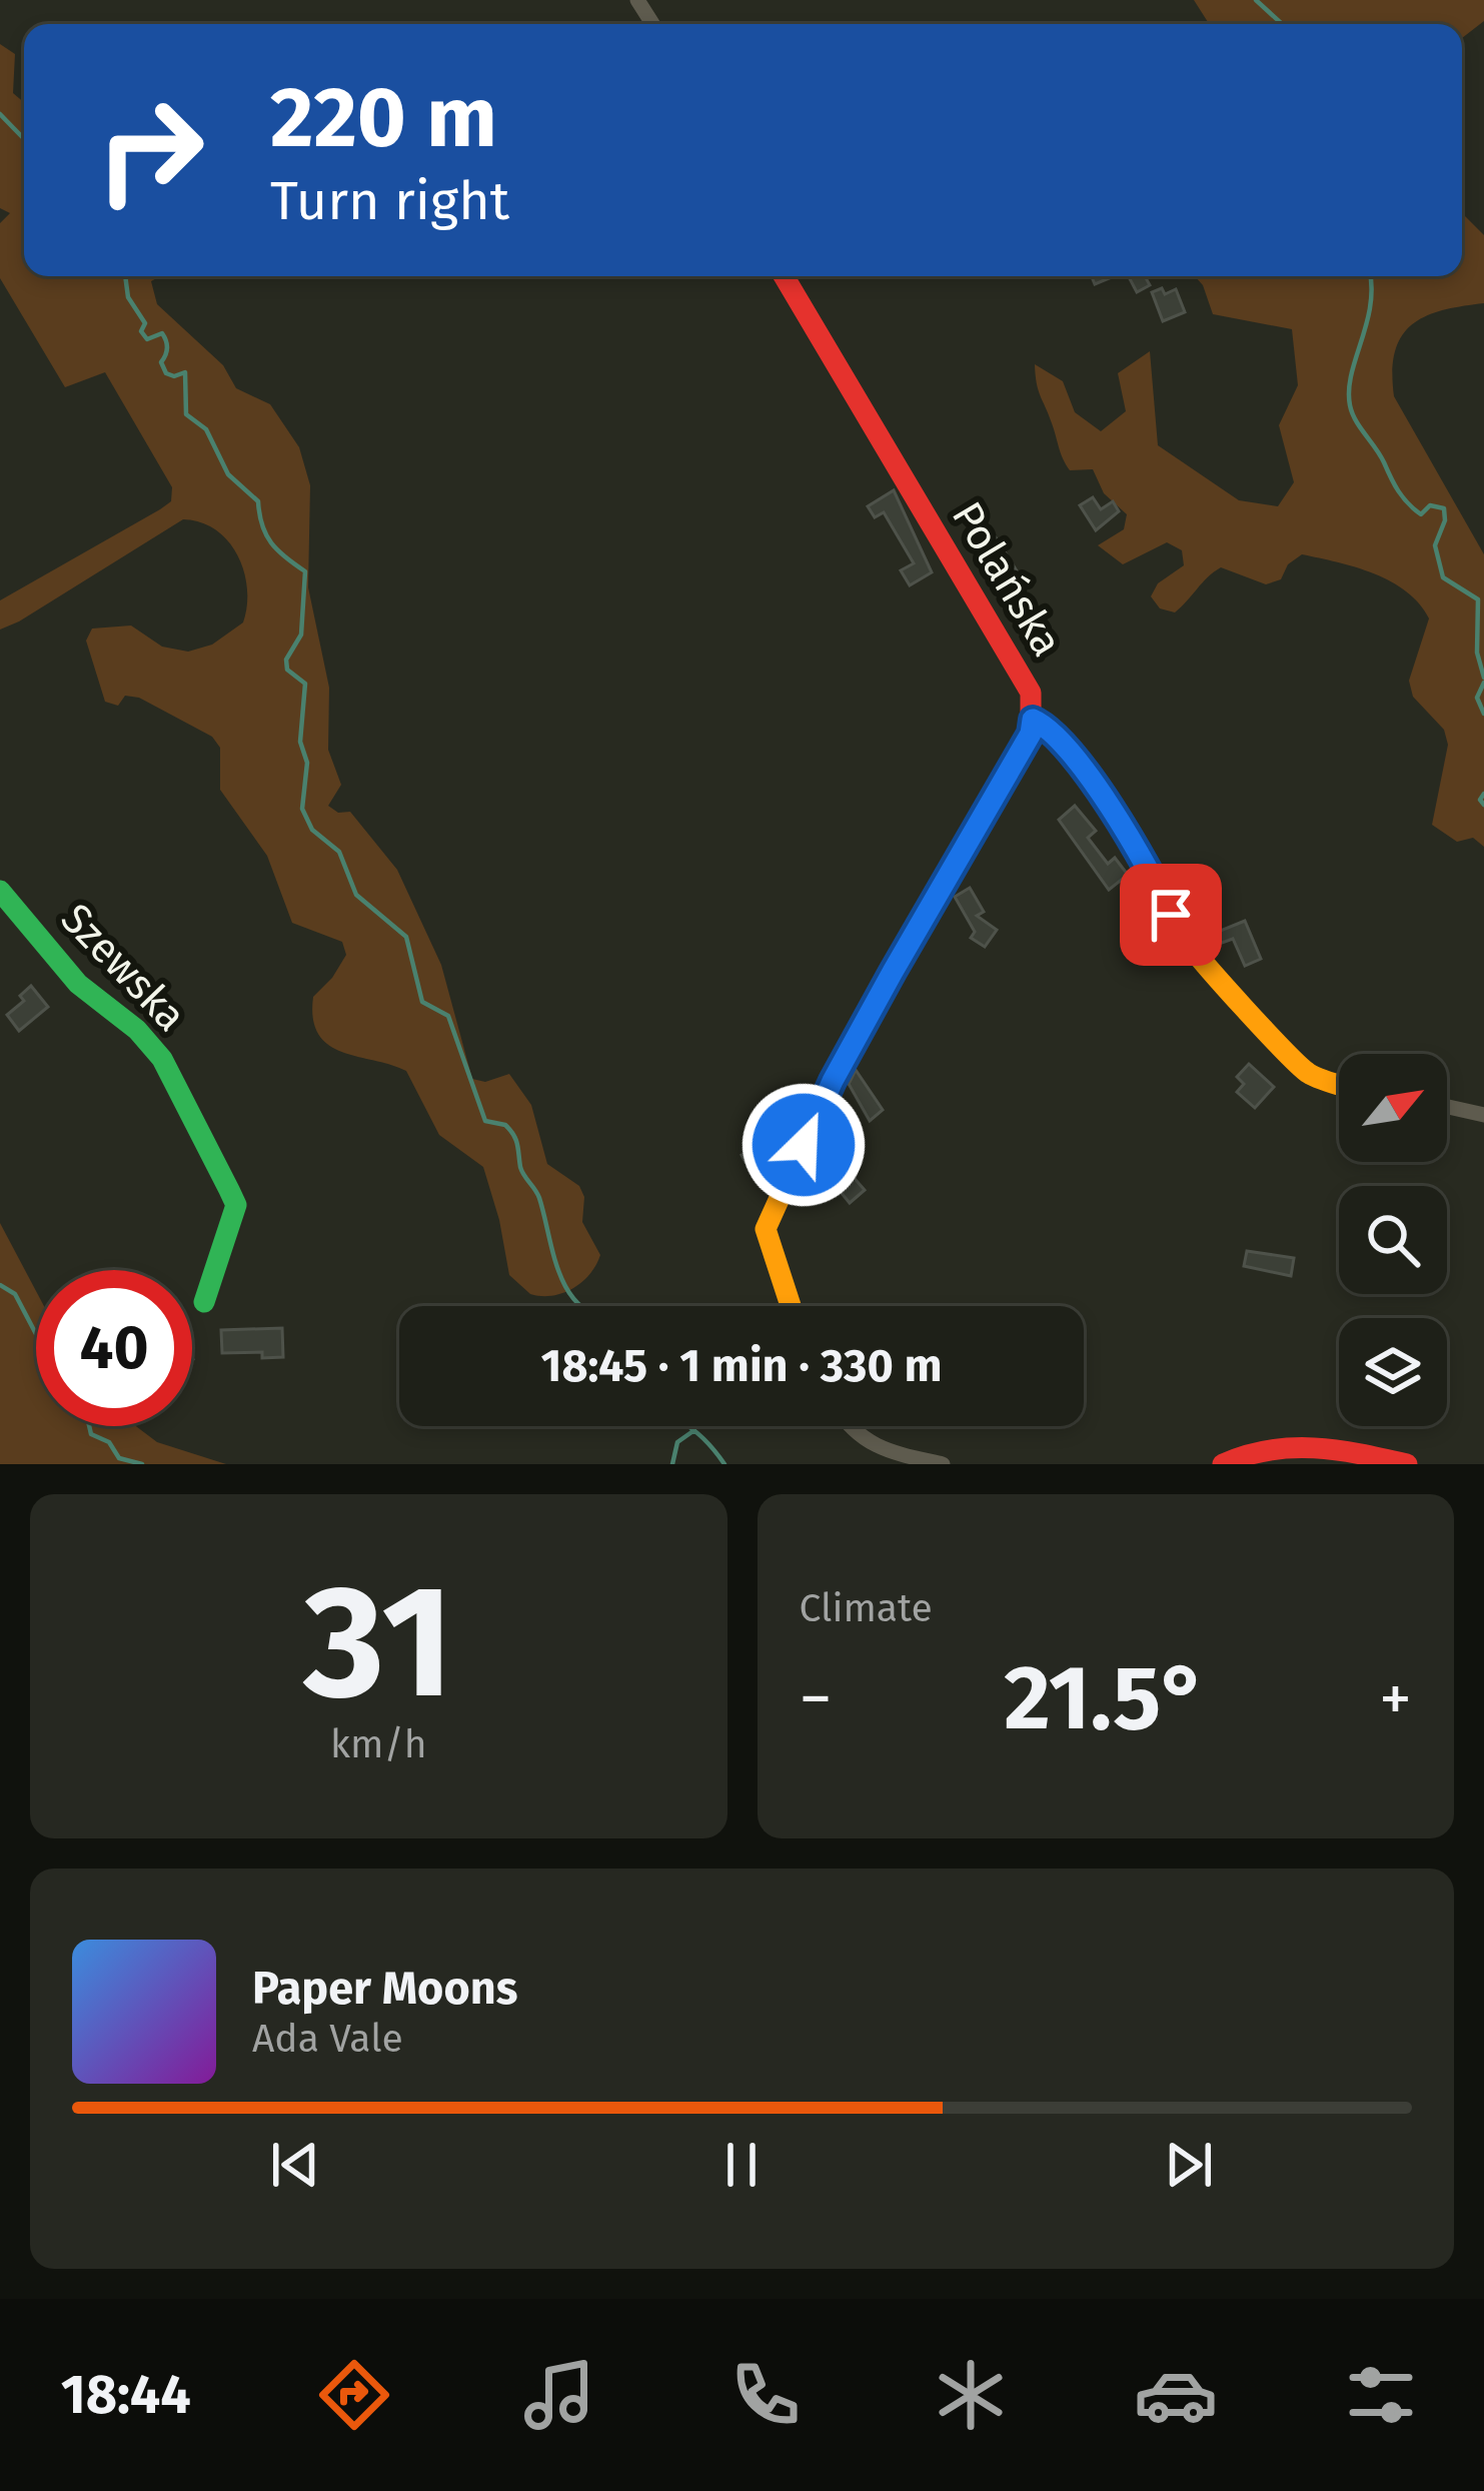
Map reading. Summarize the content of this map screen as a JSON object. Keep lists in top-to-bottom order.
{
  "streets": {
    "street": ["Polańska", "Szewska"]
  },
  "north": "top right",
  "page": {
    "turn": ["220 m", "Turn right"],
    "limit": "40",
    "trip": "18:45 · 1 min · 330 m",
    "tile": [
      ["31", "km/h"],
      "Climate"
    ],
    "heat": ["−", "21.5°", "+"],
    "song": ["Paper Moons", "Ada Vale"],
    "tabs": "18:44"
  }
}
